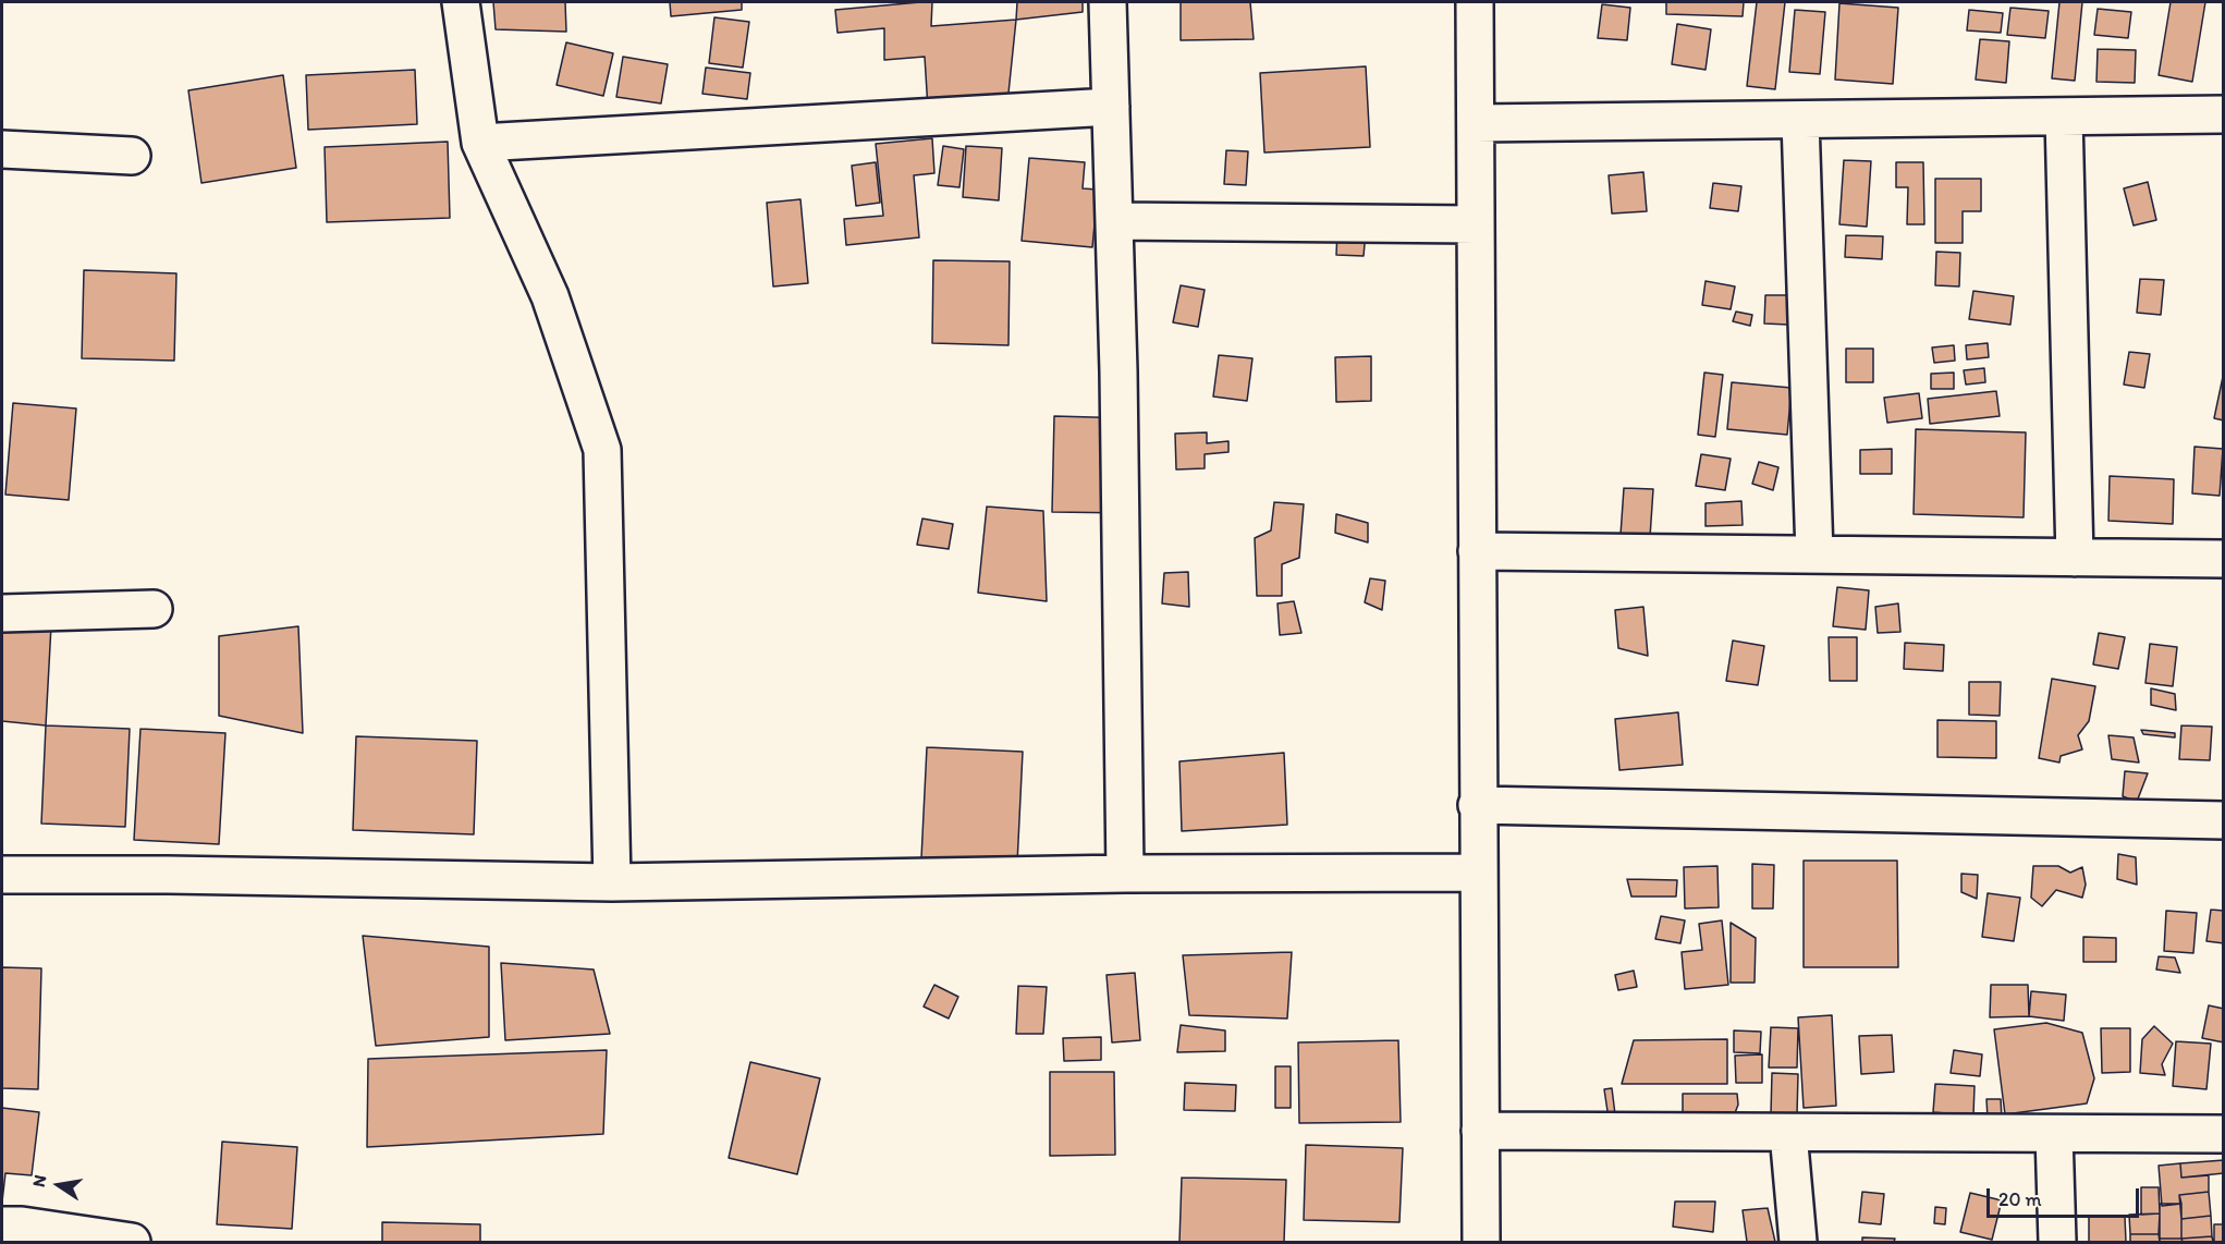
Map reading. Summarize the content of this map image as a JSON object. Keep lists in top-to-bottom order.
{
  "scale_bar": "20 m",
  "north": "left"
}
